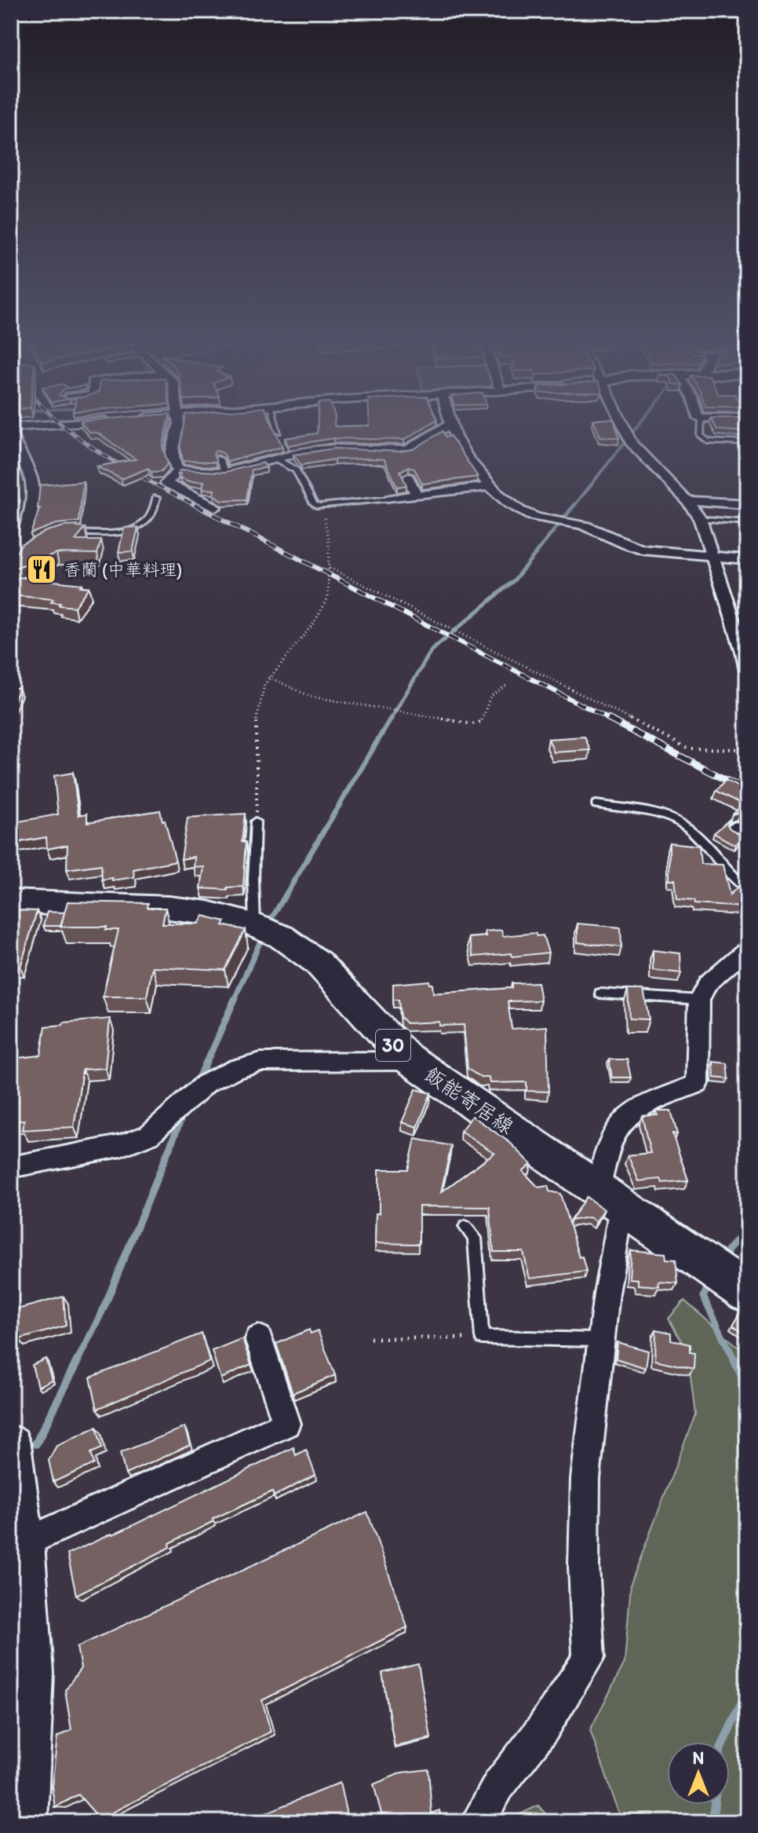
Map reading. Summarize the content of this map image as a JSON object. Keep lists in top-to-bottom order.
{
  "streets": {
    "main road": ["30", "飯能寄居線"]
  },
  "places": {
    "restaurant": ["香蘭 (中華料理)"]
  },
  "north": "top"
}
